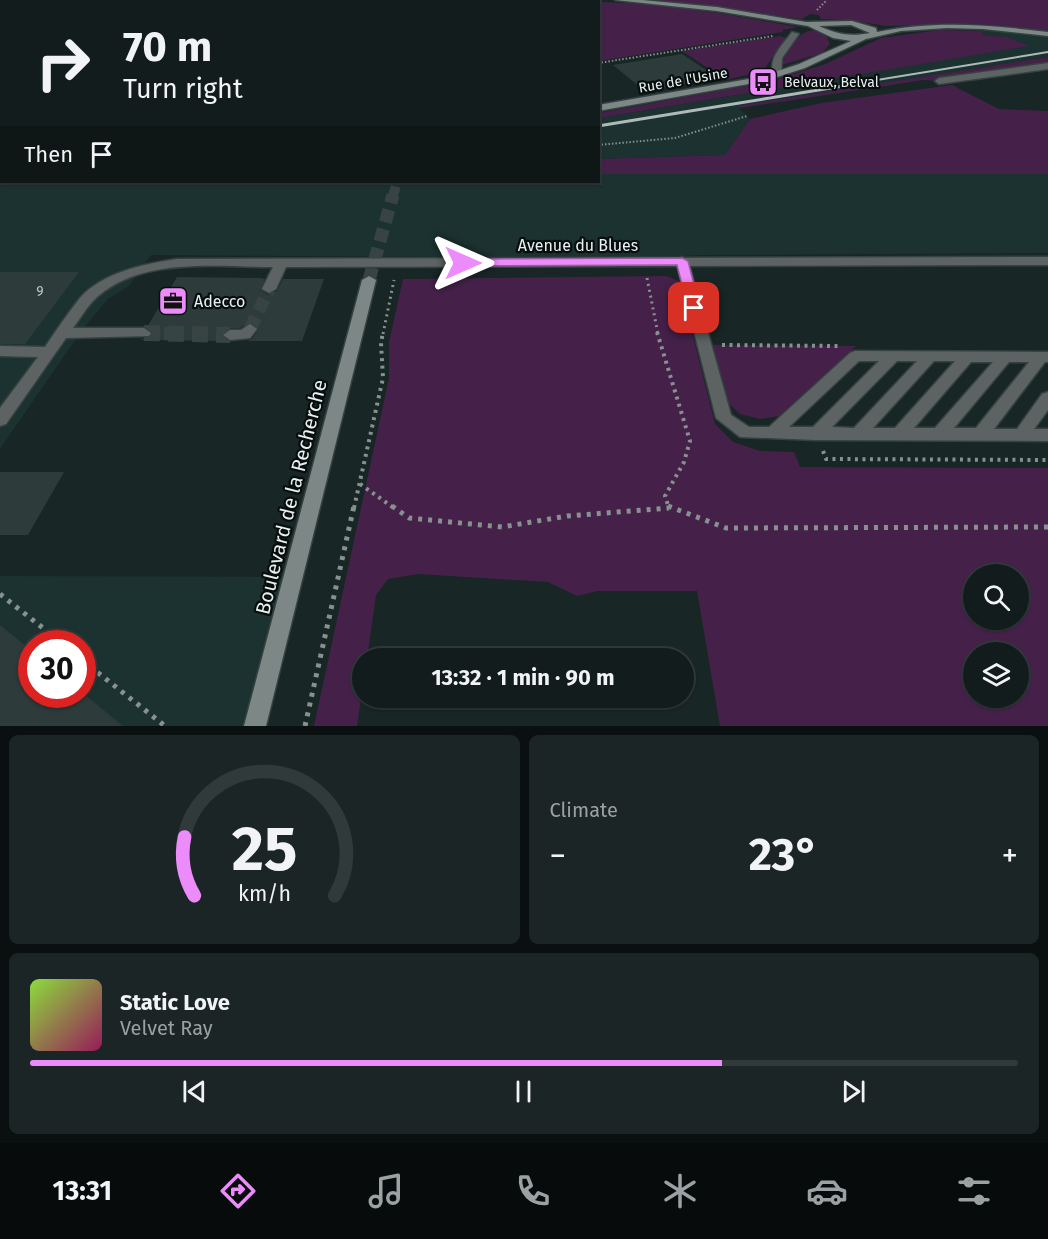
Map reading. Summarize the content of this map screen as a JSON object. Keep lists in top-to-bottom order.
{
  "streets": {
    "main road": ["Rue de l'Usine", "Boulevard de la Recherche"],
    "street": ["Avenue du Blues"]
  },
  "places": {
    "bus stop": ["Belvaux, Belval"],
    "office": ["Adecco"]
  },
  "house_numbers": ["9"],
  "page": {
    "turn": ["70 m", "Turn right"],
    "then": "Then",
    "limit": "30",
    "trip": "13:32 · 1 min · 90 m",
    "tile": "Climate",
    "heat": ["−", "23°", "+"],
    "song": ["Static Love", "Velvet Ray"],
    "tabs": "13:31",
    "gauge": ["25", "km/h"]
  }
}
